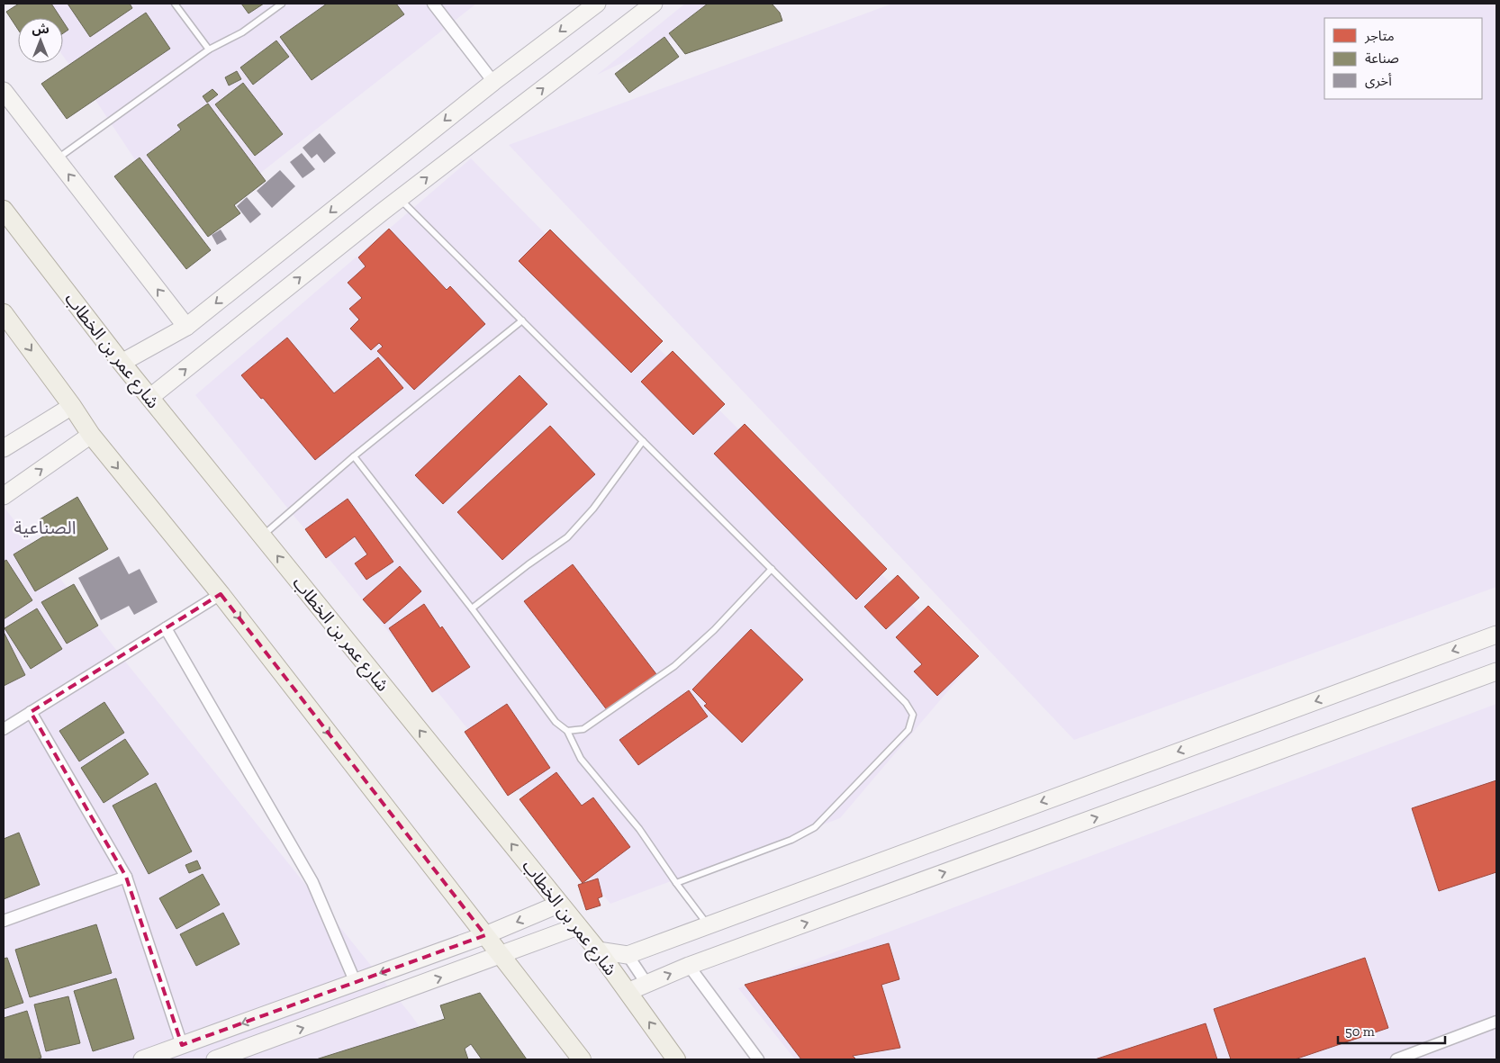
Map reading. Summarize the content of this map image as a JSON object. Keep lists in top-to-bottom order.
{
  "streets": {
    "main road": ["شارع عمر بن الخطاب"]
  },
  "districts": ["الصناعية"],
  "legend": ["متاجر", "صناعة", "أخرى"],
  "scale_bar": "50 m",
  "north": "top"
}
